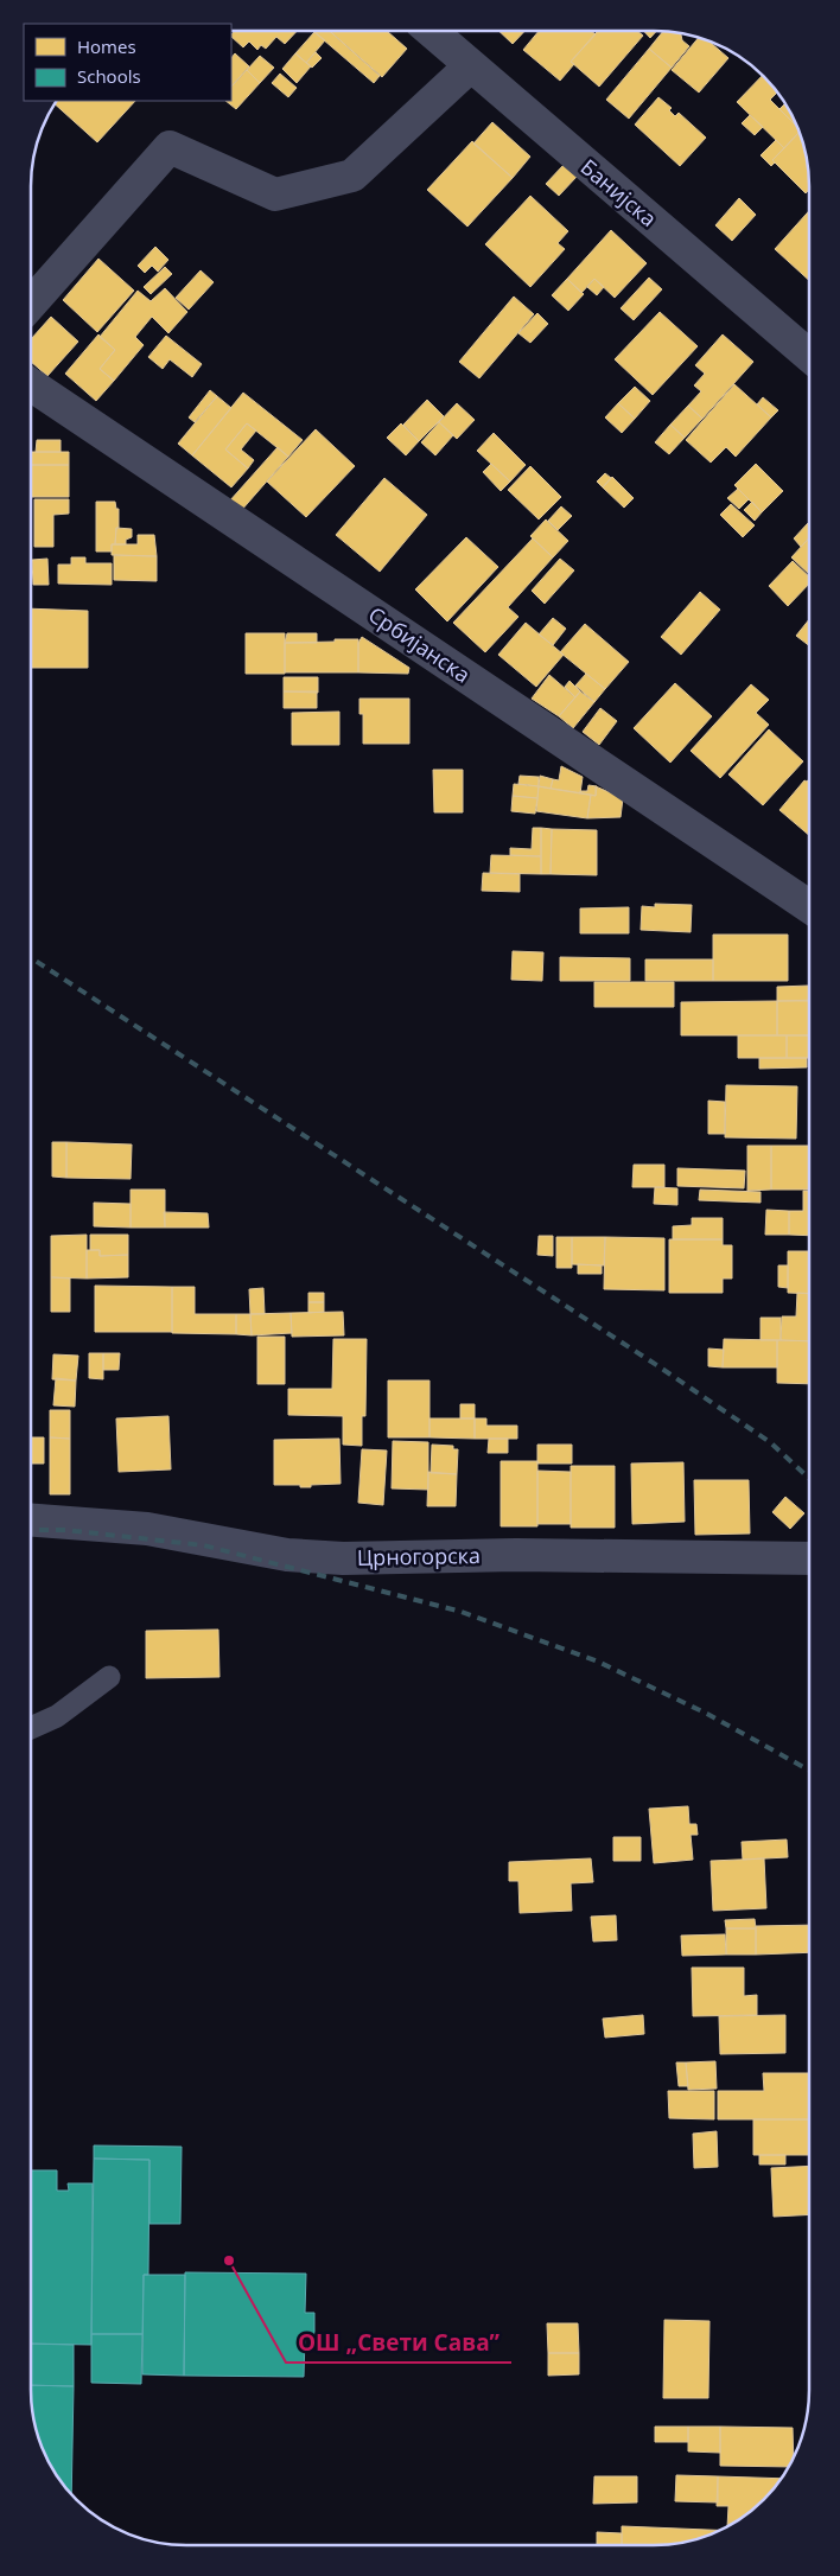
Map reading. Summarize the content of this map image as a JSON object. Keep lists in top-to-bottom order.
{
  "streets": {
    "street": ["Банијска", "Србијанска", "Црногорска"]
  },
  "places": ["ОШ „Свети Сава”"],
  "legend": ["Homes", "Schools"]
}
